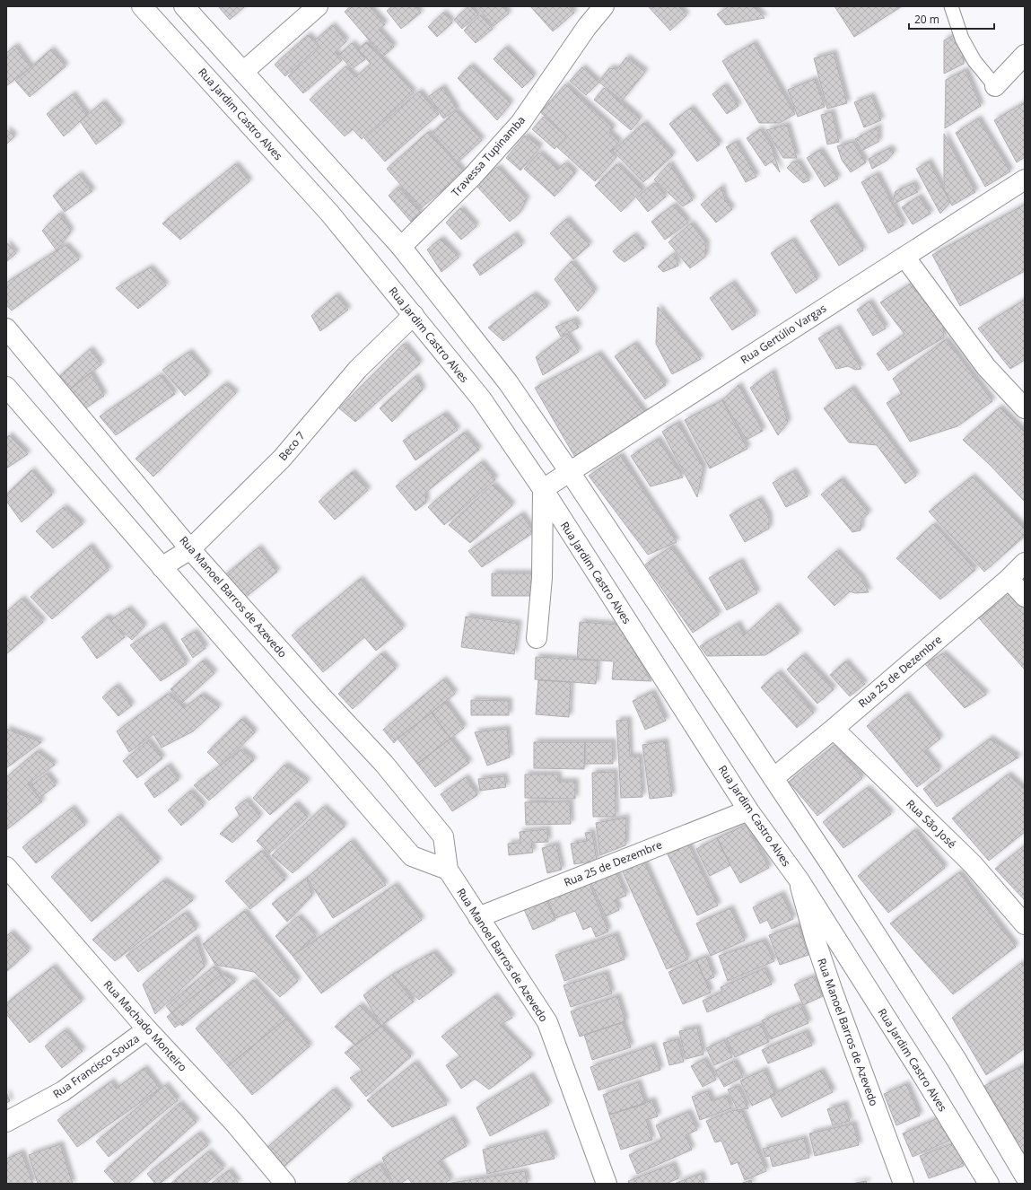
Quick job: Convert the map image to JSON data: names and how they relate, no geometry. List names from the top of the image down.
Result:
{
  "streets": {
    "street": [
      "Rua Jardim Castro Alves",
      "Travessa Tupinamba",
      "Rua Gertúlio Vargas",
      "Beco 7",
      "Rua Manoel Barros de Azevedo",
      "Rua 25 de Dezembre",
      "Rua São José",
      "Rua Machado Monteiro",
      "Rua Francisco Souza"
    ]
  },
  "crossings": [
    ["Rua Jardim Castro Alves", "Rua Gertúlio Vargas"],
    ["Rua Jardim Castro Alves", "Beco 7"],
    ["Rua Jardim Castro Alves", "Rua Manoel Barros de Azevedo"],
    ["Rua Jardim Castro Alves", "Rua 25 de Dezembre"],
    ["Beco 7", "Rua Manoel Barros de Azevedo"],
    ["Rua Manoel Barros de Azevedo", "Rua 25 de Dezembre"],
    ["Rua 25 de Dezembre", "Rua São José"],
    ["Rua Machado Monteiro", "Rua Francisco Souza"]
  ],
  "scale_bar": "20 m"
}
